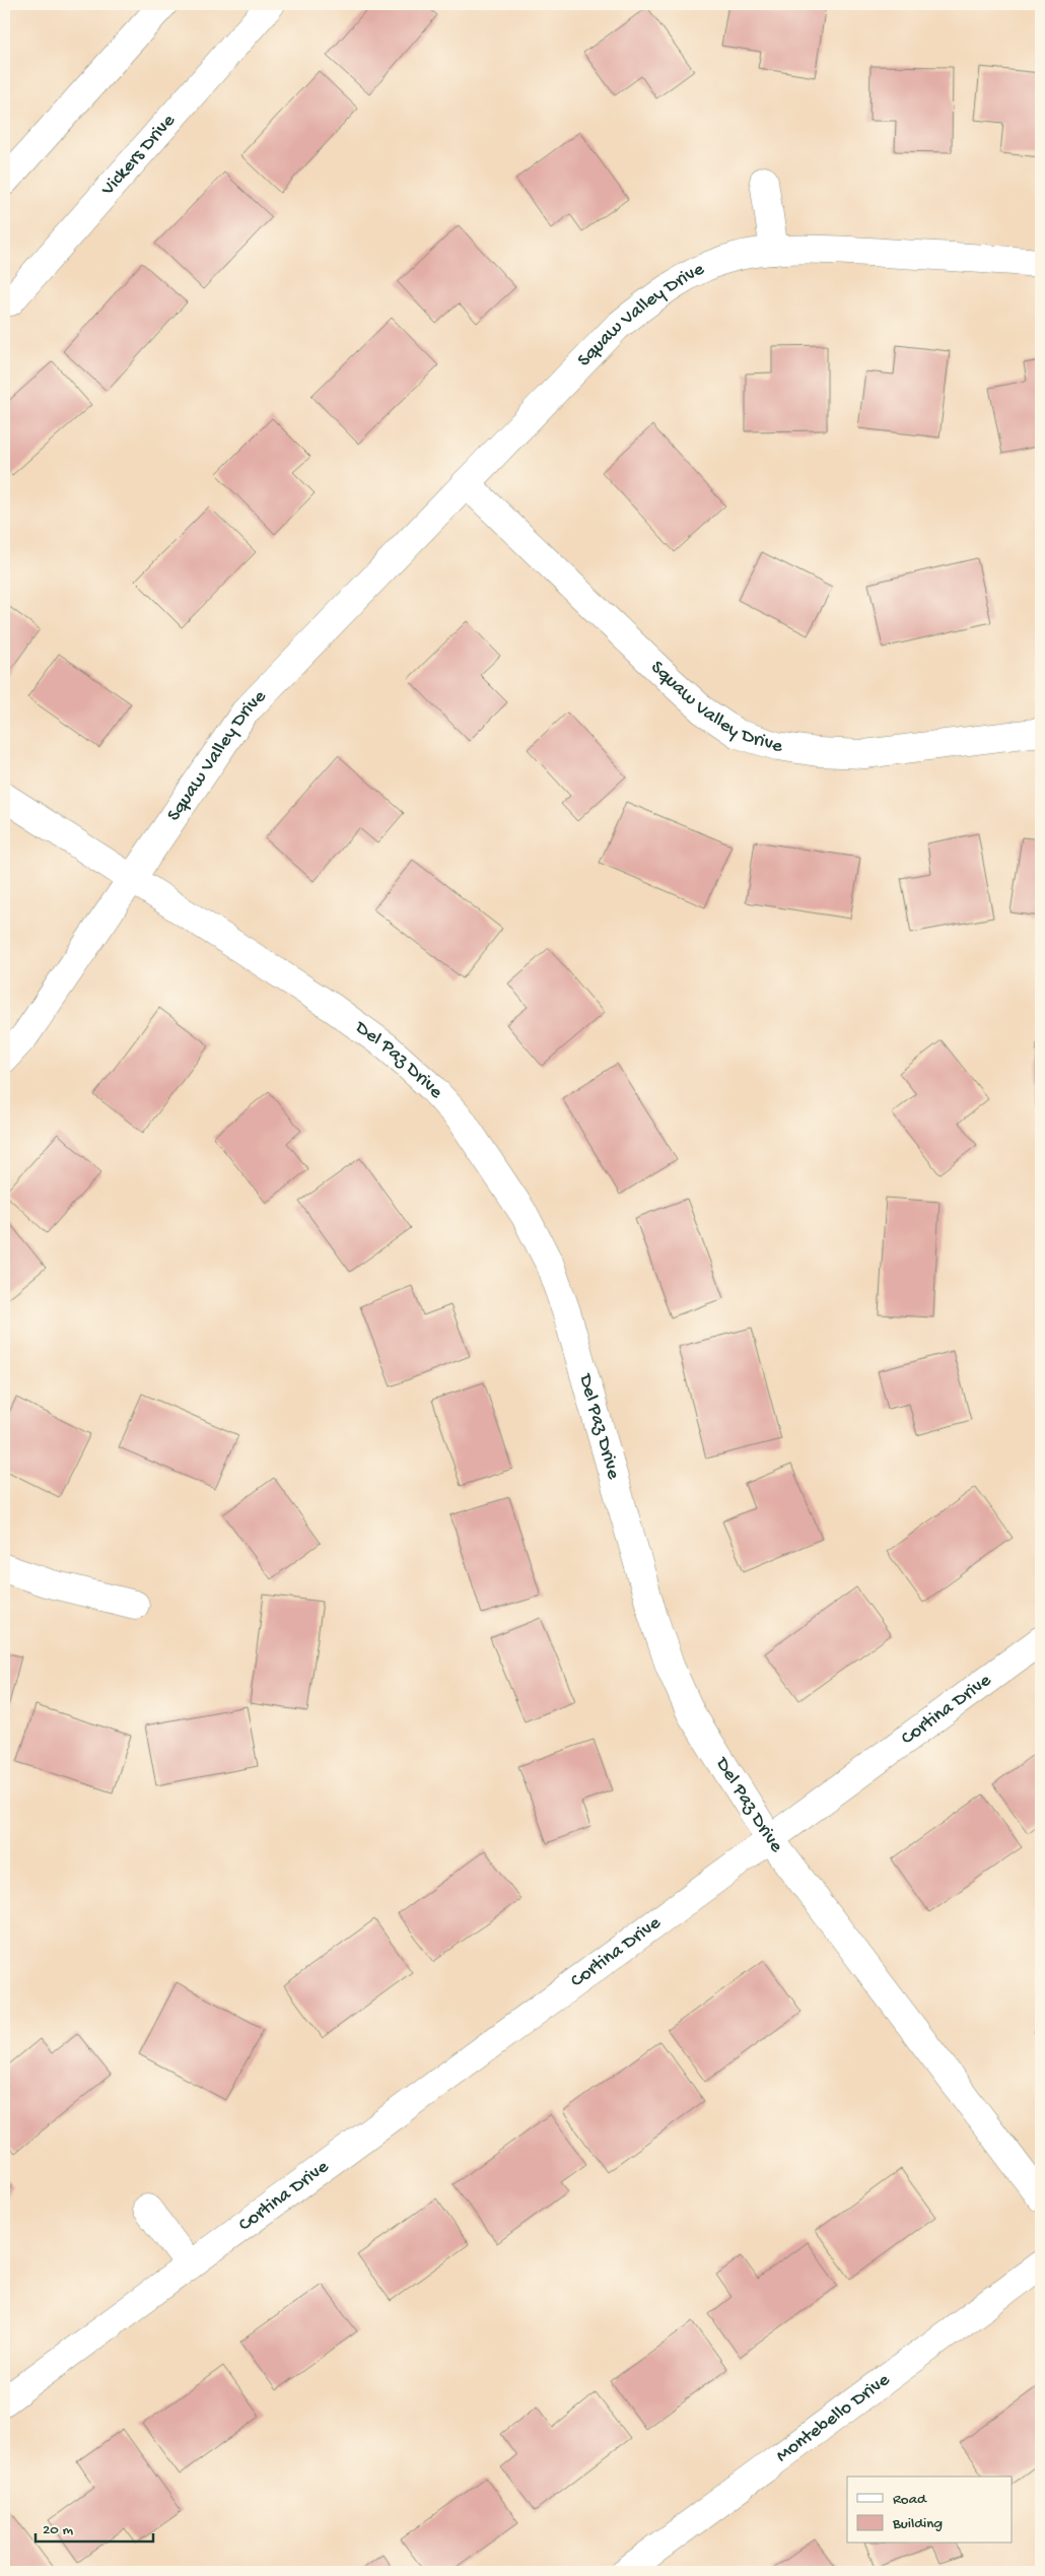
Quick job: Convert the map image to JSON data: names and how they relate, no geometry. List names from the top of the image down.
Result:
{
  "streets": {
    "street": [
      "Vickers Drive",
      "Squaw Valley Drive",
      "Del Paz Drive",
      "Cortina Drive",
      "Montebello Drive"
    ]
  },
  "crossings": [
    ["Squaw Valley Drive", "Del Paz Drive"],
    ["Del Paz Drive", "Cortina Drive"]
  ],
  "legend": ["Road", "Building"],
  "scale_bar": "20 m"
}
